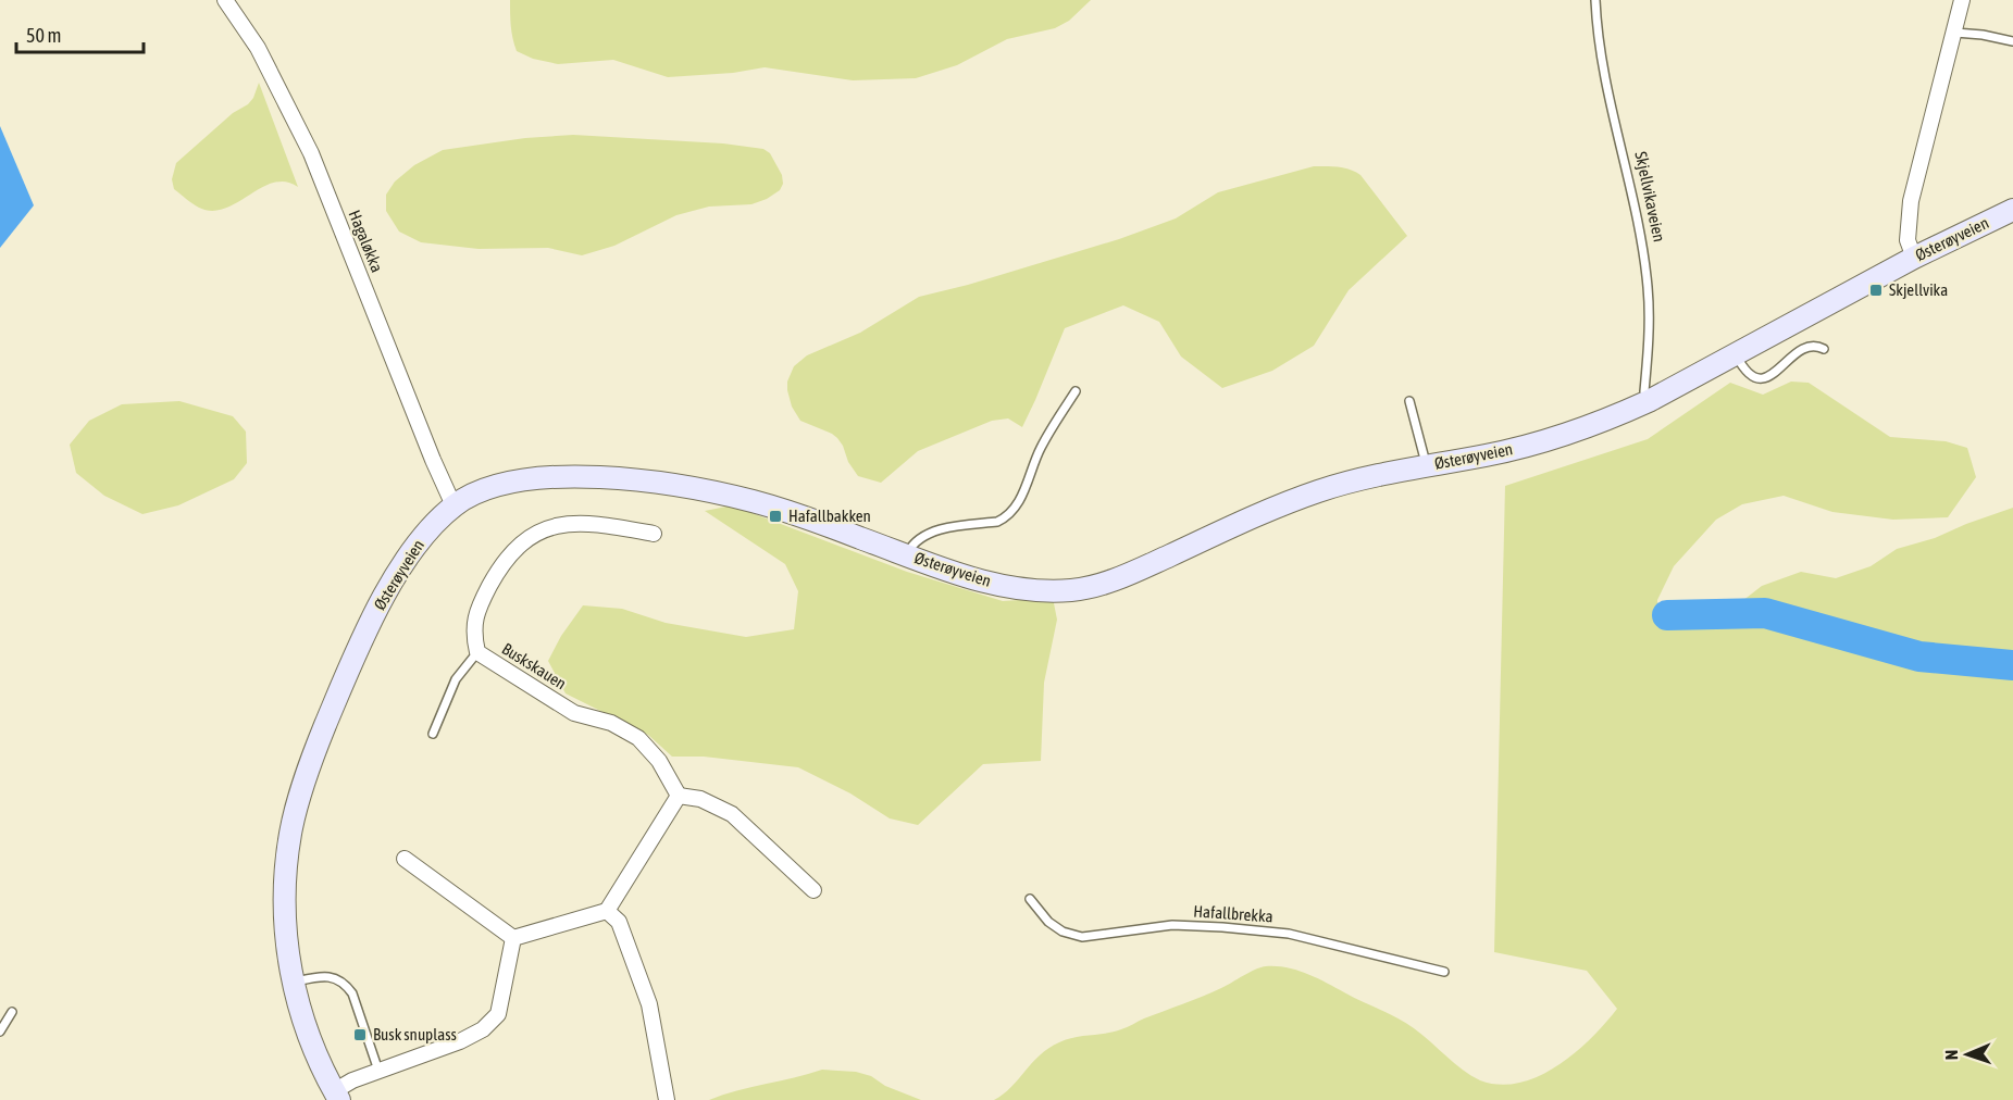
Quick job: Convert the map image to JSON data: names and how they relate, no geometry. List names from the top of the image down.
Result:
{
  "streets": {
    "main road": ["Østerøyveien"],
    "street": ["Hagaløkka", "Buskskauen"],
    "lane": ["Skjellvikaveien", "Hafallbrekka"]
  },
  "crossings": [
    ["Skjellvikaveien", "Østerøyveien"],
    ["Østerøyveien", "Hagaløkka"]
  ],
  "places": {
    "transit": ["Skjellvika", "Hafallbakken", "Busk snuplass"]
  },
  "scale_bar": "50 m",
  "north": "left"
}
